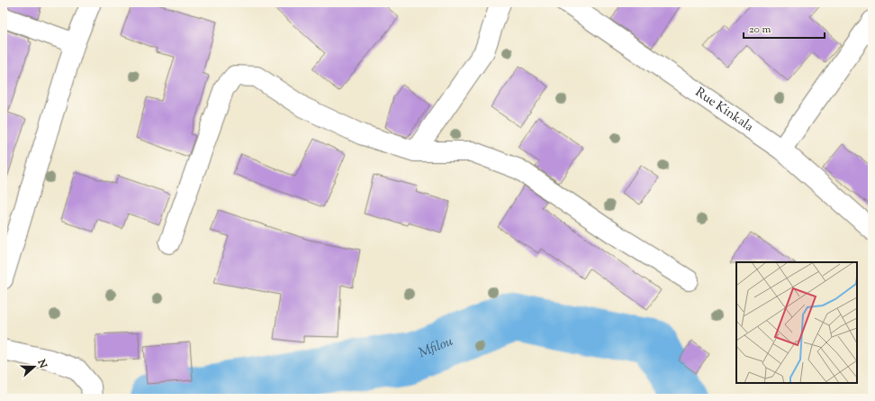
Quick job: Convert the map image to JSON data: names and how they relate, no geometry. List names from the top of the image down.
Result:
{
  "streets": {
    "street": ["Rue Kinkala"]
  },
  "water": ["Mfilou"],
  "scale_bar": "20 m",
  "north": "right"
}
